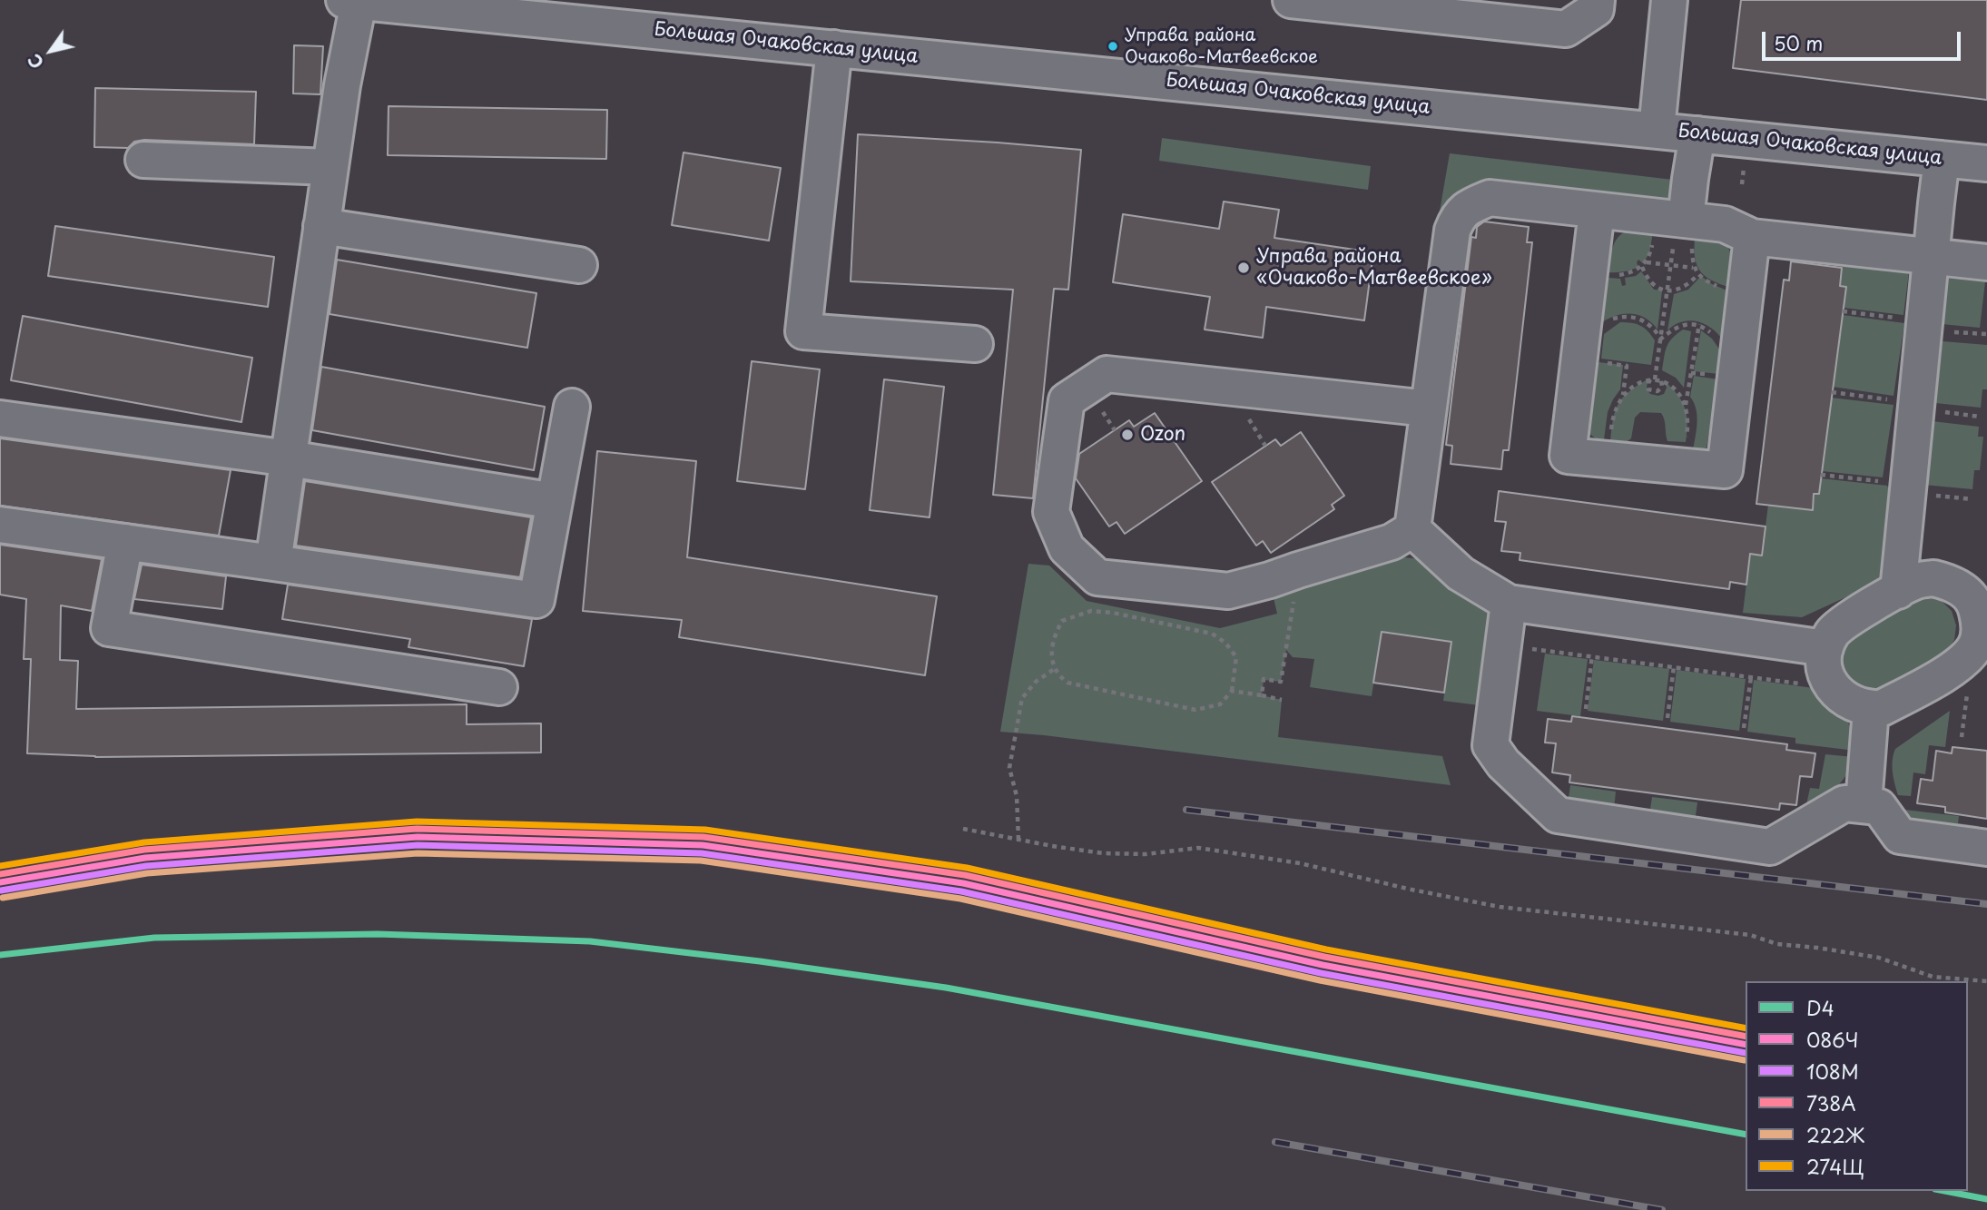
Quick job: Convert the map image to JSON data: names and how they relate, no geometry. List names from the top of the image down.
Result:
{
  "streets": {
    "street": ["Большая Очаковская улица"]
  },
  "places": ["Управа района Очаково-Матвеевское", "Управа района «Очаково-Матвеевское»", "Ozon"],
  "lines": [
    "transit line 274Щ",
    "transit line 738А",
    "transit line 086Ч",
    "transit line 108М",
    "transit line 222Ж",
    "transit line D4"
  ],
  "legend": [
    "D4",
    "086Ч",
    "108М",
    "738А",
    "222Ж",
    "274Щ"
  ],
  "scale_bar": "50 m",
  "north": "bottom left"
}
